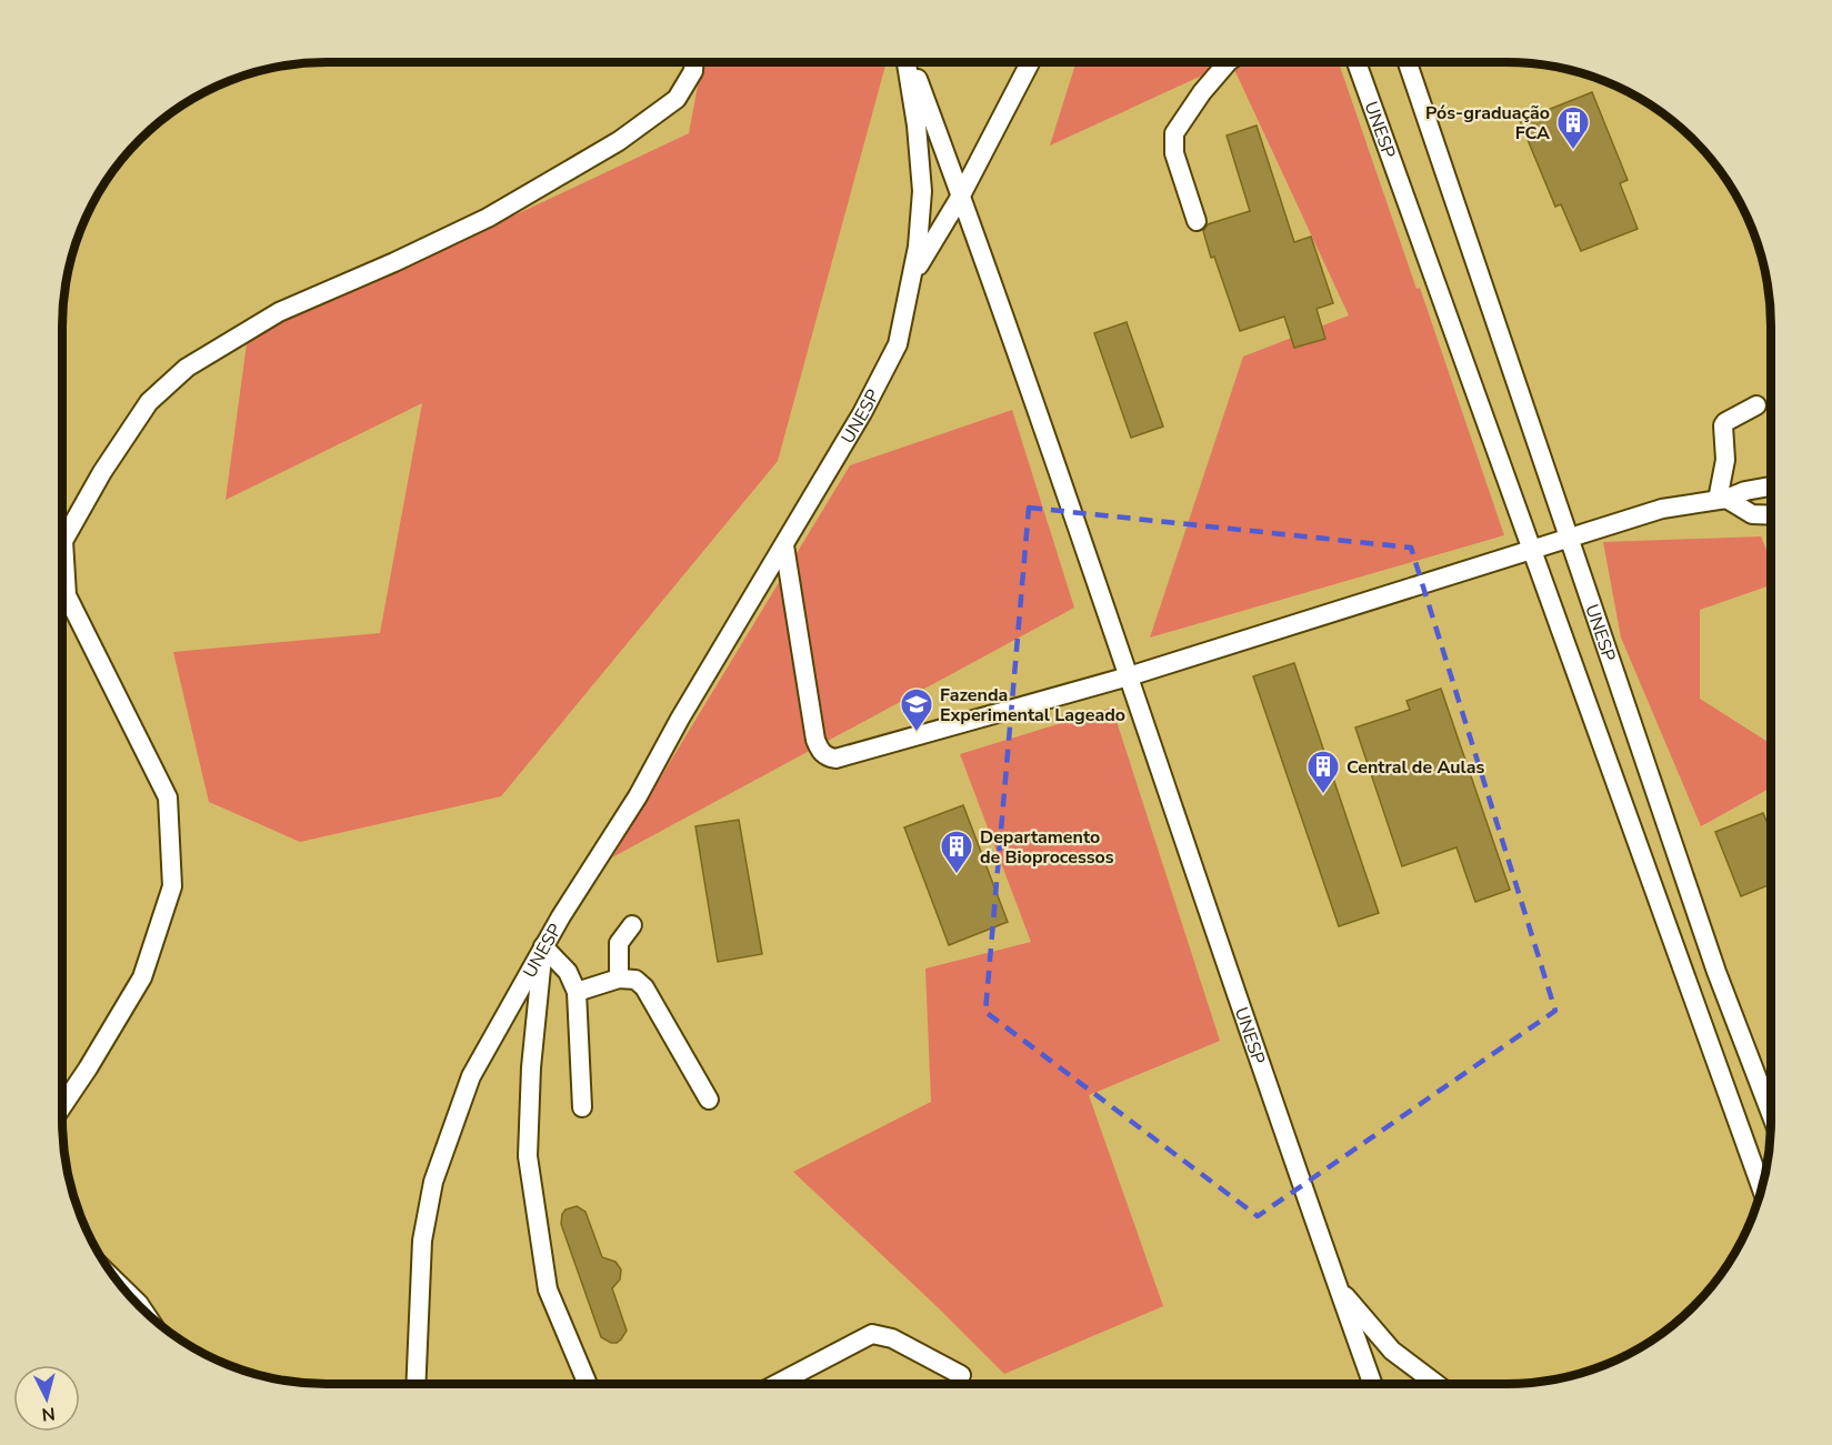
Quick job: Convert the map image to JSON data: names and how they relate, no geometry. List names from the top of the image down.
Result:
{
  "streets": {
    "street": ["UNESP"]
  },
  "places": {
    "building": ["Pós-graduação FCA", "Central de Aulas", "Departamento de Bioprocessos"],
    "school or university": ["Fazenda Experimental Lageado"]
  },
  "north": "bottom"
}
